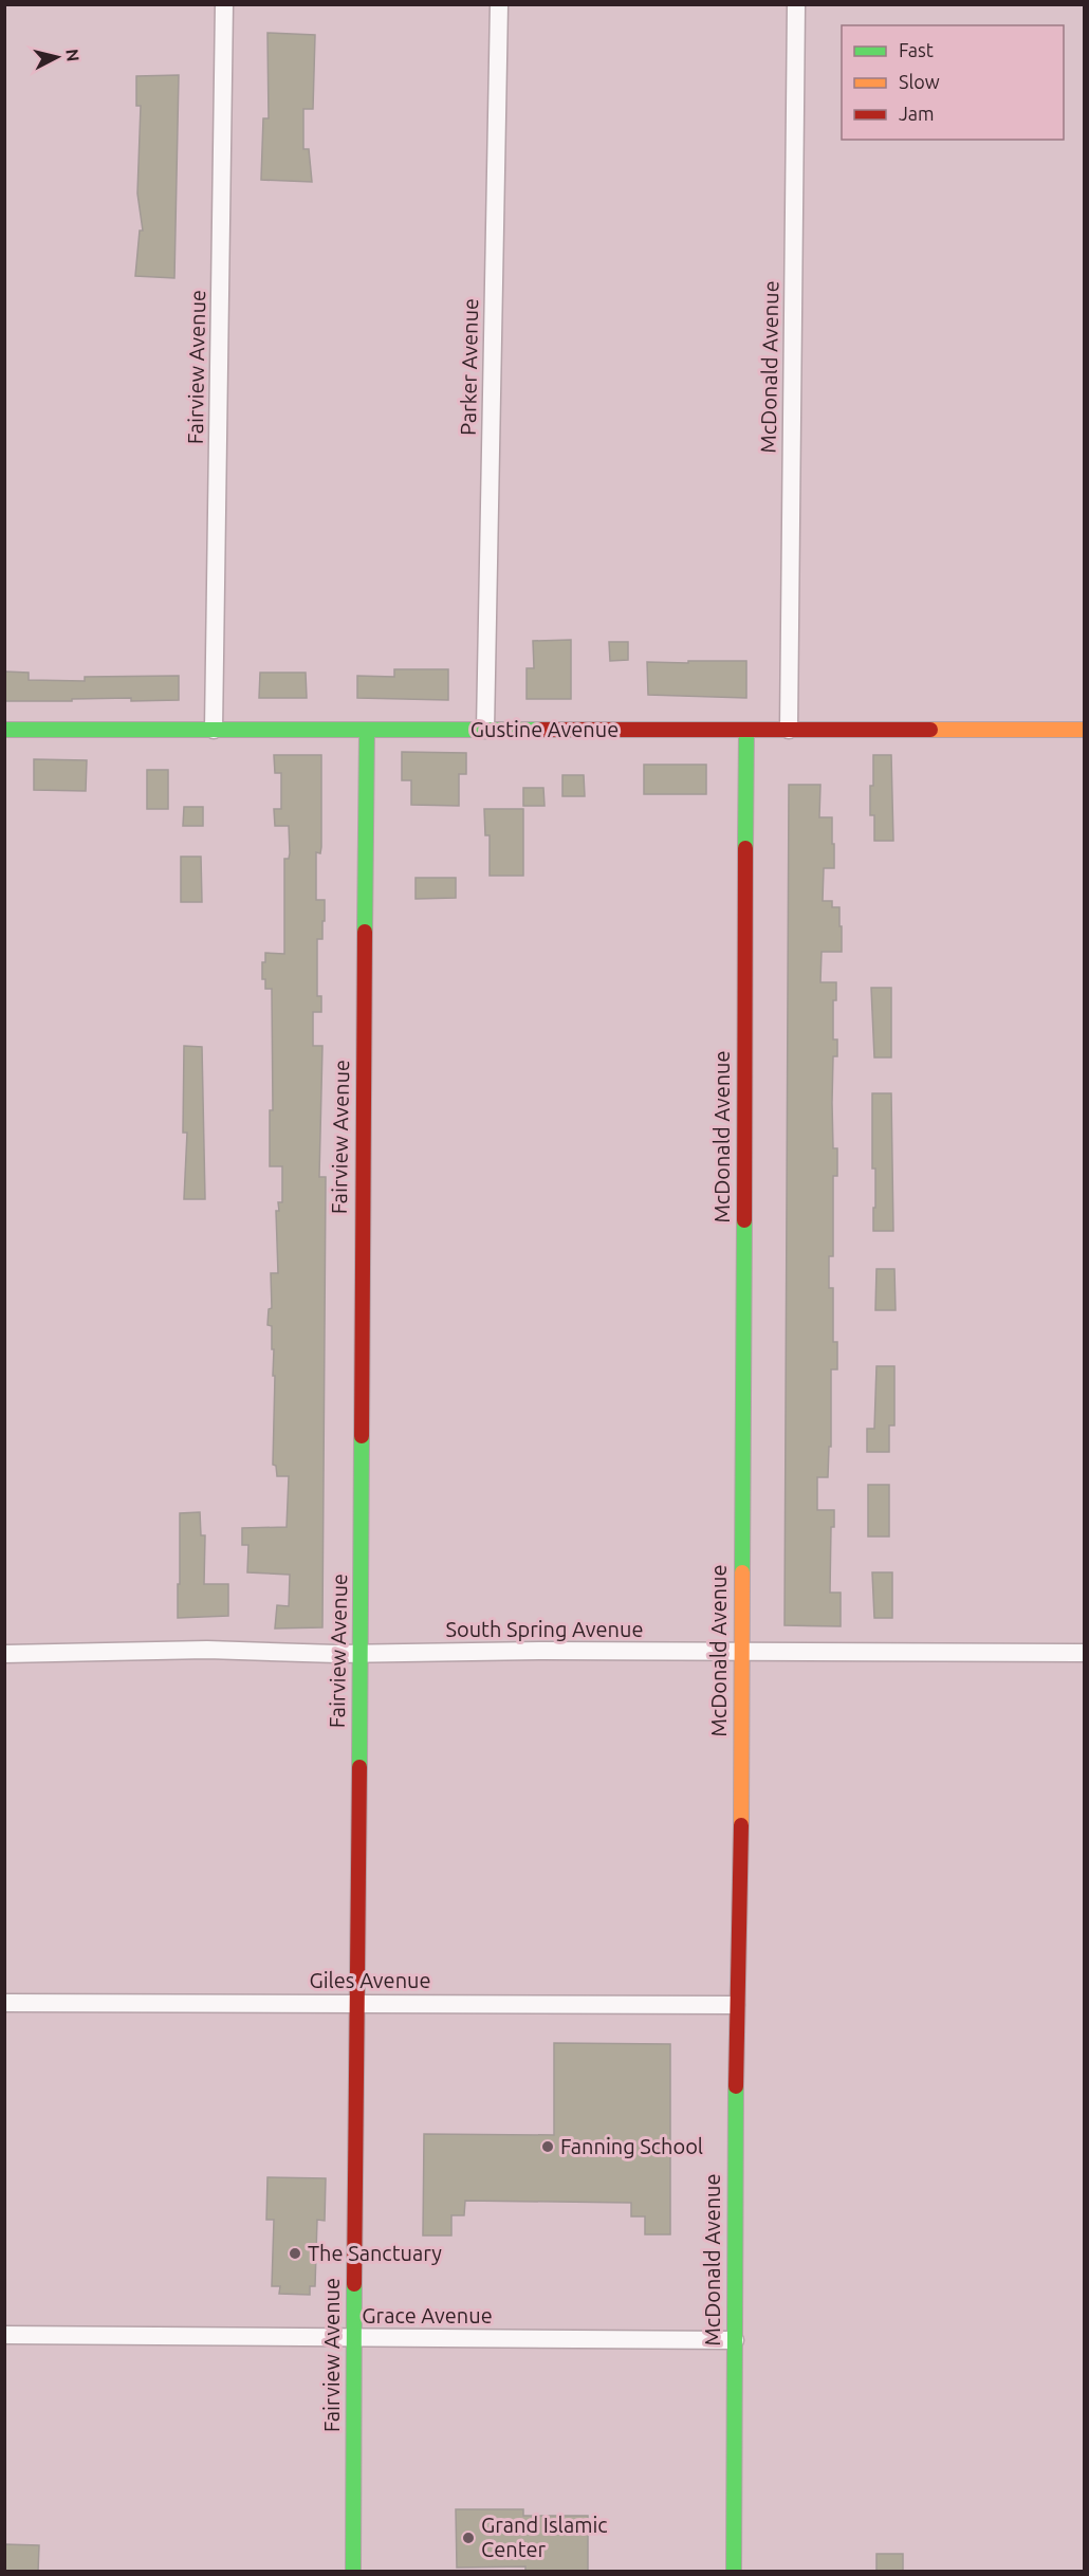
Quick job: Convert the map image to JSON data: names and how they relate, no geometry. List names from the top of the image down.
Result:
{
  "streets": {
    "street": [
      "Fairview Avenue",
      "Parker Avenue",
      "McDonald Avenue",
      "Gustine Avenue",
      "South Spring Avenue",
      "Giles Avenue",
      "Grace Avenue"
    ]
  },
  "crossings": [
    ["Fairview Avenue", "Gustine Avenue"],
    ["Fairview Avenue", "South Spring Avenue"],
    ["Fairview Avenue", "Giles Avenue"],
    ["Fairview Avenue", "Grace Avenue"],
    ["Parker Avenue", "Gustine Avenue"],
    ["McDonald Avenue", "Gustine Avenue"],
    ["McDonald Avenue", "South Spring Avenue"],
    ["McDonald Avenue", "Giles Avenue"],
    ["McDonald Avenue", "Grace Avenue"]
  ],
  "places": ["Fanning School", "The Sanctuary", "Grand Islamic Center"],
  "legend": ["Fast", "Slow", "Jam"],
  "north": "right"
}
